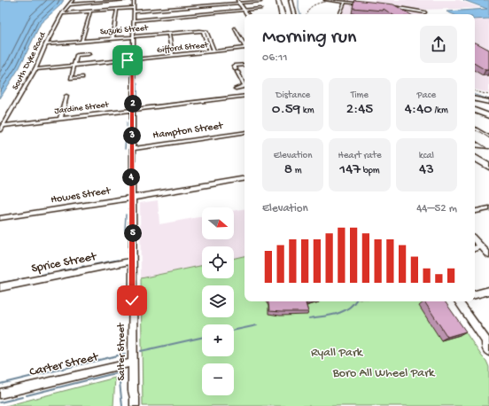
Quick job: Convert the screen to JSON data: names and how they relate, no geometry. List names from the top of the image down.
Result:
{
  "streets": {
    "street": [
      "Suzuki Street",
      "Gifford Street",
      "South Dyke Road",
      "Jardine Street",
      "Hampton Street",
      "Howes Street",
      "Sprice Street",
      "Salter Street",
      "Carter Street"
    ]
  },
  "crossings": [
    ["Suzuki Street", "South Dyke Road"],
    ["Suzuki Street", "Salter Street"],
    ["Gifford Street", "South Dyke Road"],
    ["Gifford Street", "Salter Street"],
    ["South Dyke Road", "Jardine Street"],
    ["Jardine Street", "Salter Street"],
    ["Hampton Street", "Salter Street"],
    ["Howes Street", "Salter Street"],
    ["Sprice Street", "Salter Street"],
    ["Salter Street", "Carter Street"]
  ],
  "parks": ["Ryall Park", "Boro All Wheel Park"],
  "north": "right",
  "page": {
    "heading": ["Morning run", "06:11"],
    "stats": [
      ["Distance", "0.59 km"],
      ["Time", "2:45"],
      ["Pace", "4:40 /km"],
      ["Elevation", "8 m"],
      ["Heart rate", "147 bpm"],
      ["kcal", "43"]
    ],
    "pins": [
      "2",
      "3",
      "4",
      "5"
    ],
    "chart": ["Elevation", "44–52 m"],
    "map_buttons": ["+", "−"]
  }
}
